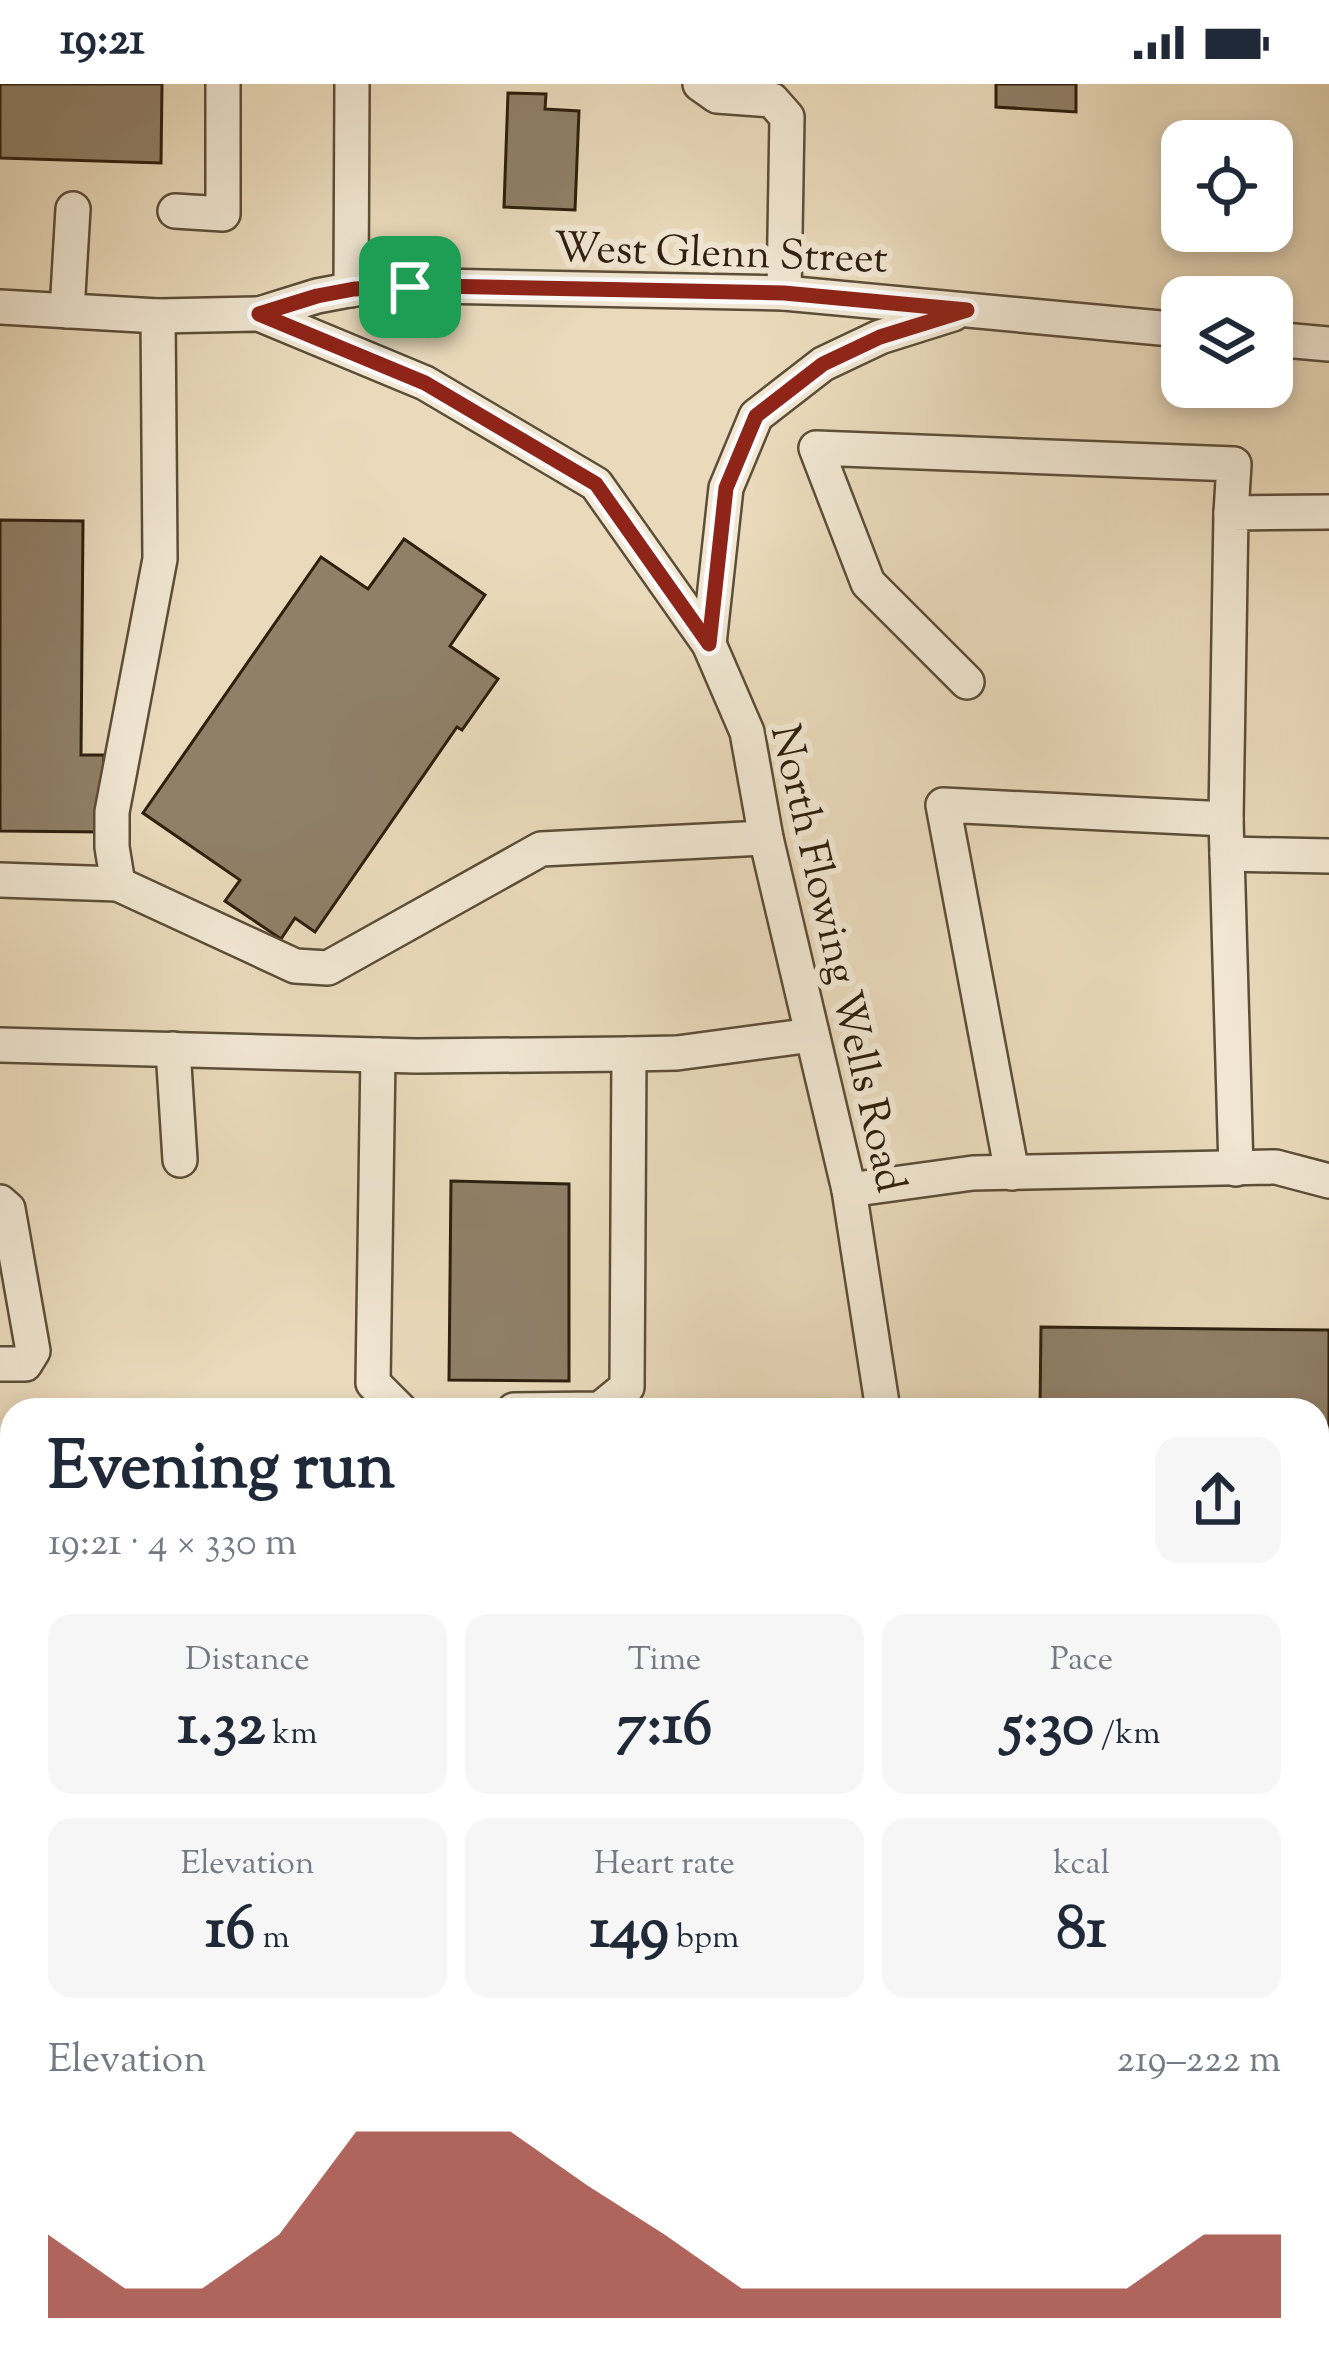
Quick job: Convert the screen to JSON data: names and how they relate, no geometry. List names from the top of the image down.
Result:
{
  "streets": {
    "street": ["West Glenn Street", "North Flowing Wells Road"]
  },
  "crossings": [
    ["West Glenn Street", "North Flowing Wells Road"]
  ],
  "page": {
    "status": "19:21",
    "heading": ["Evening run", "19:21 · 4 × 330 m"],
    "stats": [
      ["Distance", "1.32 km"],
      ["Time", "7:16"],
      ["Pace", "5:30 /km"],
      ["Elevation", "16 m"],
      ["Heart rate", "149 bpm"],
      ["kcal", "81"]
    ],
    "chart": ["Elevation", "219–222 m"]
  }
}
